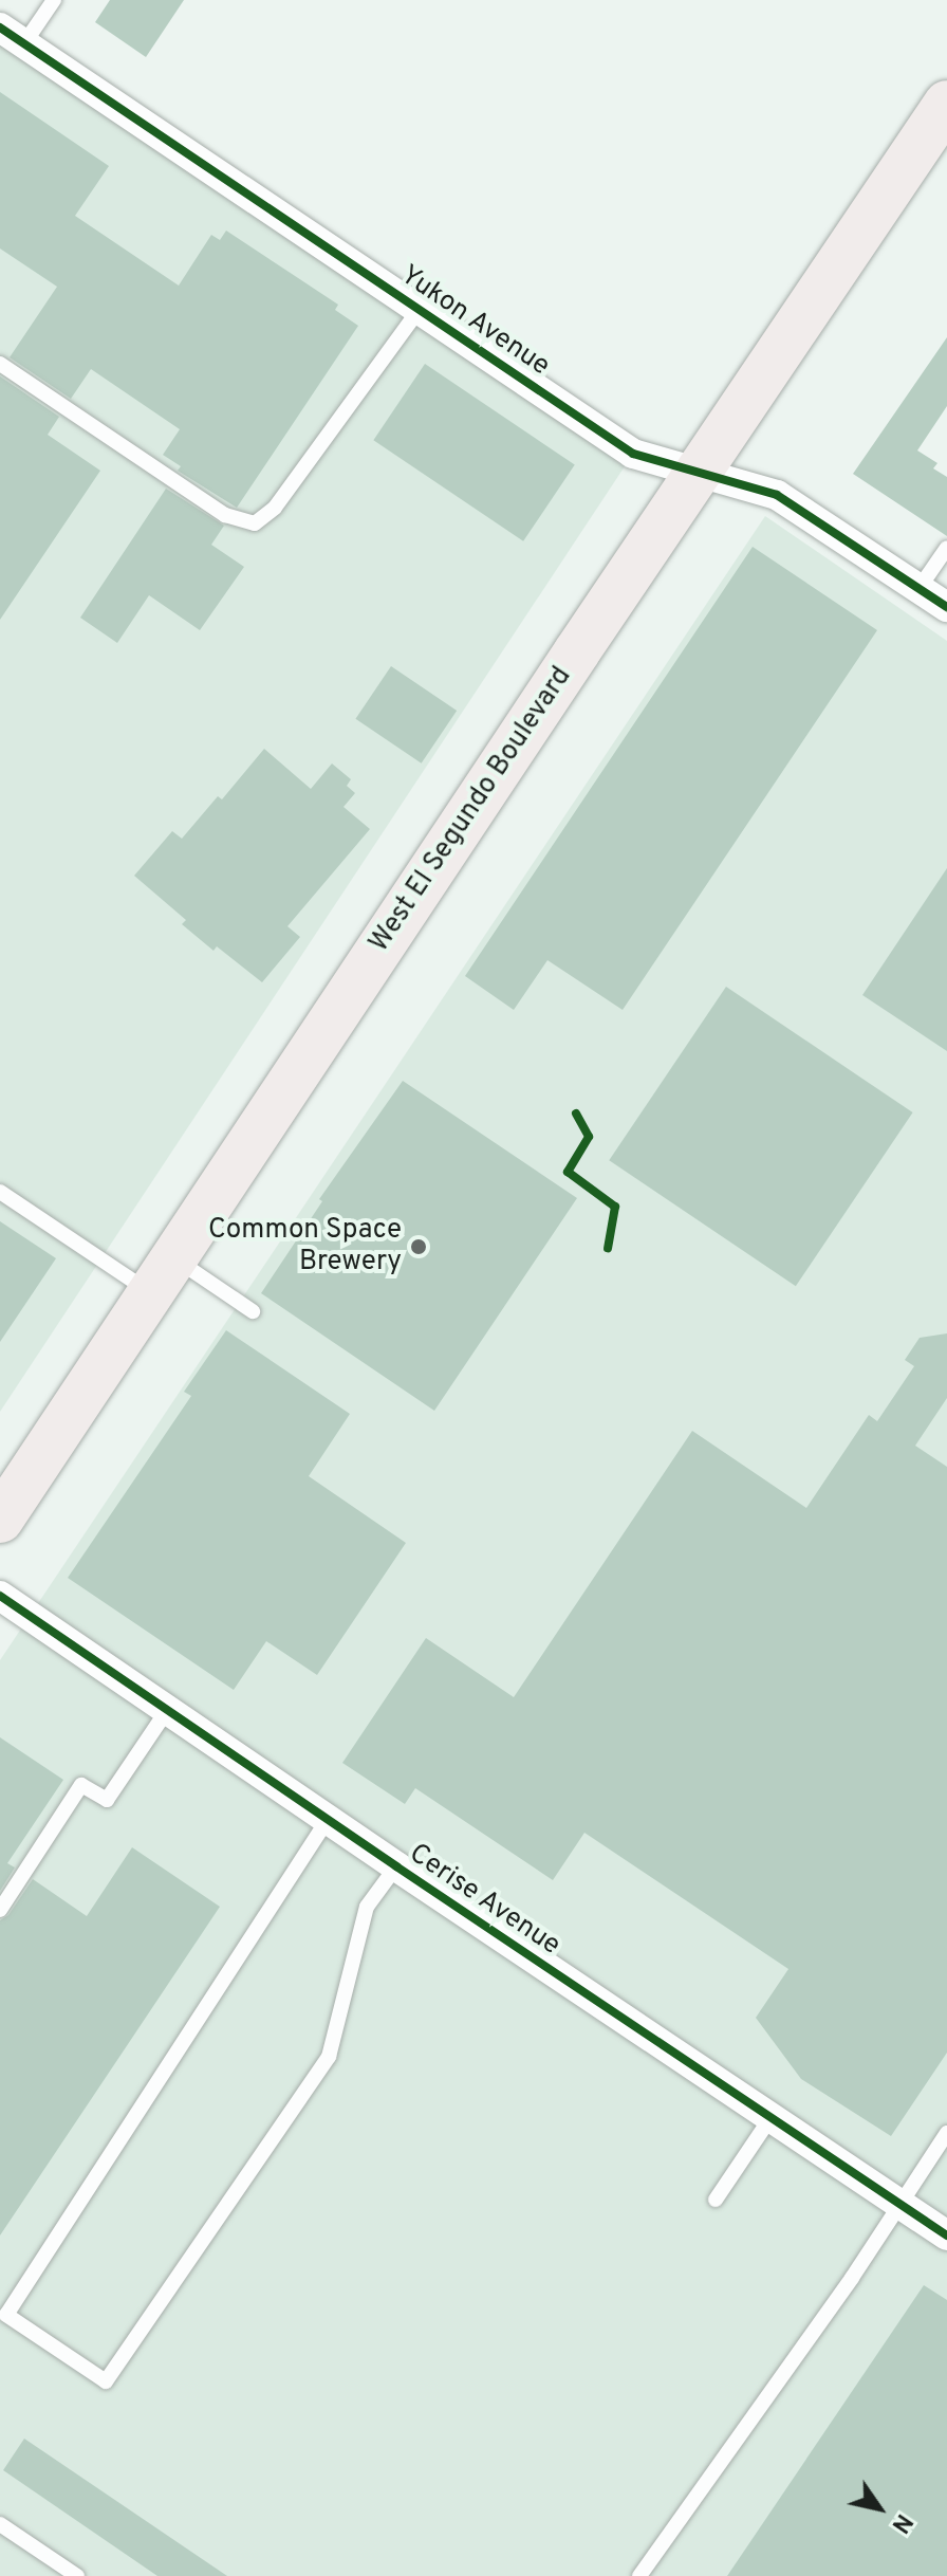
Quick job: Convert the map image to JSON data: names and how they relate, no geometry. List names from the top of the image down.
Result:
{
  "streets": {
    "main road": ["West El Segundo Boulevard"],
    "street": ["Yukon Avenue", "Cerise Avenue"]
  },
  "crossings": [
    ["Yukon Avenue", "West El Segundo Boulevard"]
  ],
  "places": ["Common Space Brewery"],
  "north": "bottom right"
}
